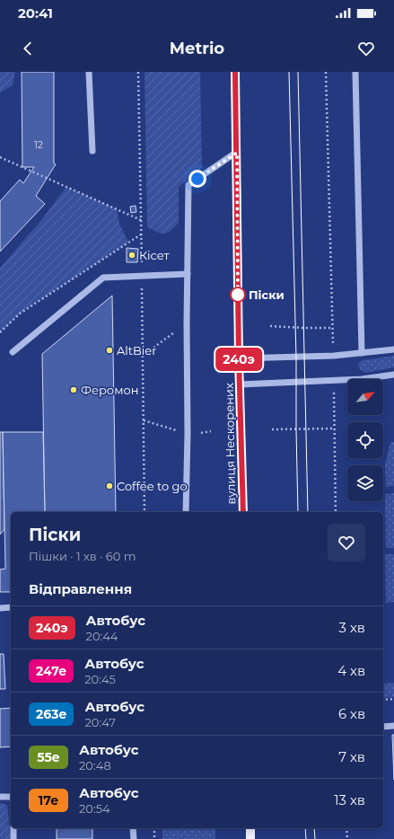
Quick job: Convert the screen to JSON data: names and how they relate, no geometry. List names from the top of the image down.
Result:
{
  "streets": {
    "main road": ["вулиця Нескорених"]
  },
  "places": [
    "Кісет",
    "Піски",
    "AltBier",
    "Феромон",
    "Coffee to go"
  ],
  "lines": ["bus line 240э"],
  "house_numbers": ["12"],
  "north": "top right",
  "page": {
    "status": "20:41",
    "header": "Metrio",
    "on_map": "240э",
    "heading": [
      ["Піски", "Пішки · 1 хв · 60 m"],
      "Відправлення"
    ],
    "list": [
      {
        "mark": "240э",
        "name": "Автобус",
        "note": "20:44",
        "value": "3 хв"
      },
      {
        "mark": "247е",
        "name": "Автобус",
        "note": "20:45",
        "value": "4 хв"
      },
      {
        "mark": "263е",
        "name": "Автобус",
        "note": "20:47",
        "value": "6 хв"
      },
      {
        "mark": "55е",
        "name": "Автобус",
        "note": "20:48",
        "value": "7 хв"
      },
      {
        "mark": "17е",
        "name": "Автобус",
        "note": "20:54",
        "value": "13 хв"
      }
    ]
  }
}
